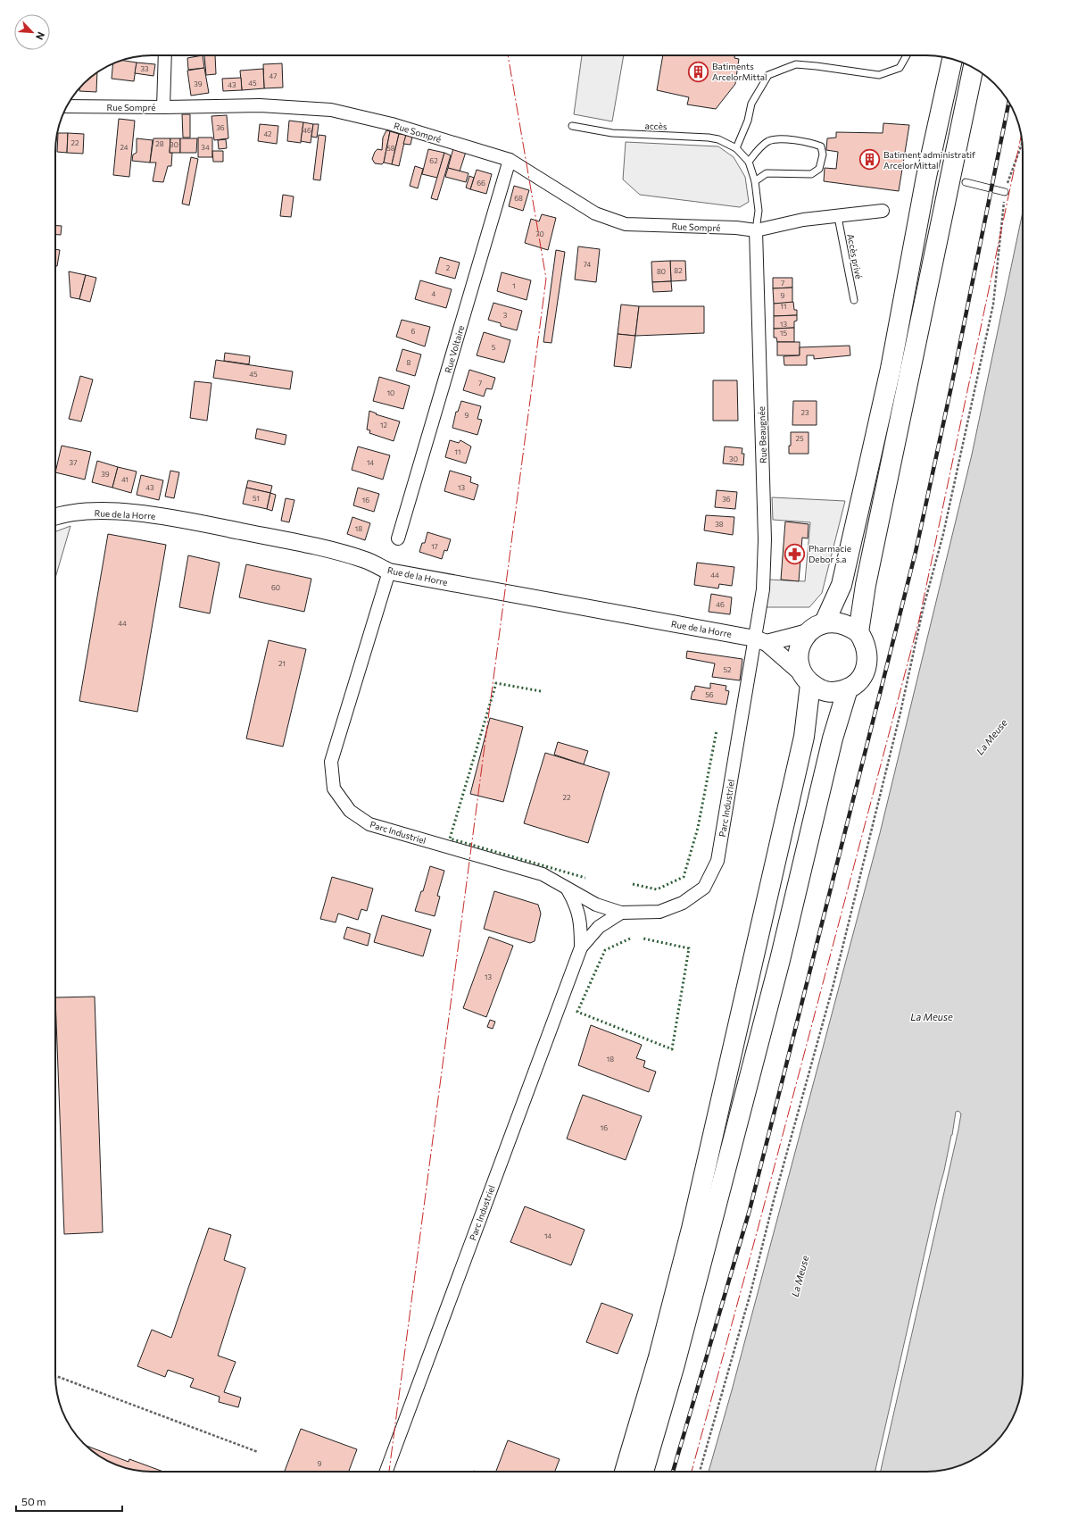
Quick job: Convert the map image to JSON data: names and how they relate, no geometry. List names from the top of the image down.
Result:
{
  "streets": {
    "street": [
      "Rue Sompré",
      "Rue Voltaire",
      "Rue Beaugnée",
      "Rue de la Horre",
      "Parc Industriel"
    ],
    "lane": ["accès", "Accès privé"]
  },
  "crossings": [
    ["Rue Sompré", "Rue Voltaire"],
    ["Rue Sompré", "Rue Beaugnée"],
    ["Rue Beaugnée", "Rue de la Horre"],
    ["Rue Beaugnée", "Parc Industriel"],
    ["Rue de la Horre", "Parc Industriel"]
  ],
  "water": ["La Meuse"],
  "places": {
    "building": ["Batiments ArcelorMittal", "Batiment administratif ArcelorMittal"],
    "pharmacy": ["Pharmacie Debor s.a"]
  },
  "house_numbers": [
    "33",
    "47",
    "45",
    "39",
    "43",
    "36",
    "46",
    "42",
    "22",
    "28",
    "30",
    "24",
    "34",
    "58",
    "62",
    "66",
    "68",
    "70",
    "74",
    "2",
    "82",
    "80",
    "7",
    "1",
    "4",
    "9",
    "11",
    "3",
    "13",
    "6",
    "15",
    "5",
    "8",
    "45",
    "7",
    "10",
    "23",
    "9",
    "12",
    "25",
    "11",
    "30",
    "37",
    "14",
    "39",
    "41",
    "43",
    "13",
    "51",
    "36",
    "16",
    "38",
    "18",
    "17",
    "44",
    "60",
    "46",
    "44",
    "21",
    "52",
    "56",
    "22",
    "13",
    "18",
    "16",
    "14",
    "9"
  ],
  "scale_bar": "50 m",
  "north": "bottom right"
}
